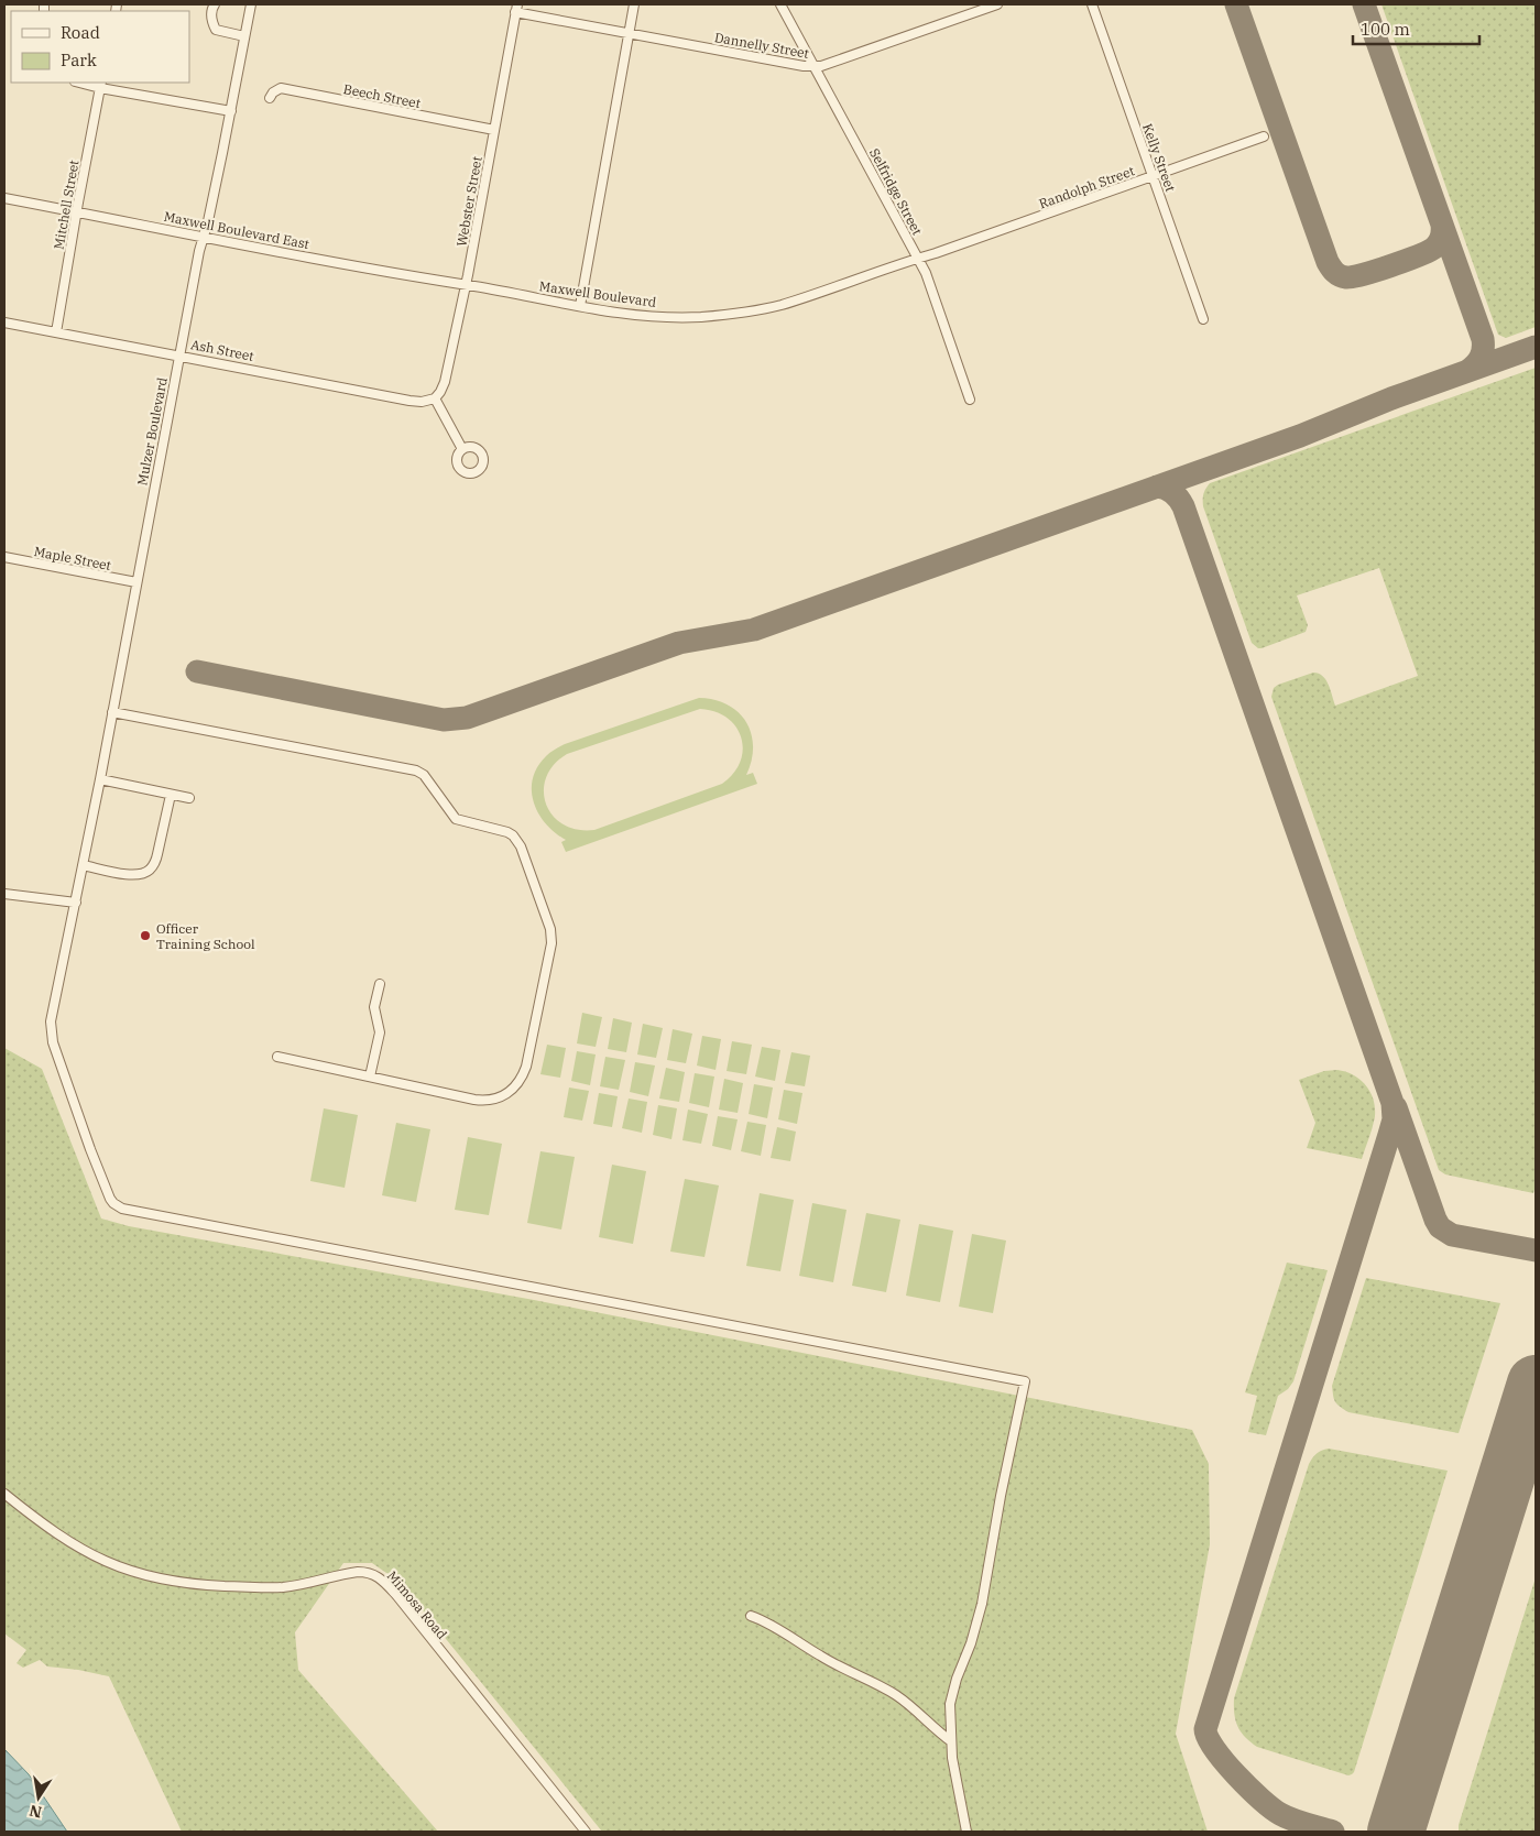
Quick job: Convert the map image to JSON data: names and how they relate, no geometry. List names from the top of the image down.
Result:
{
  "streets": {
    "street": [
      "Dannelly Street",
      "Beech Street",
      "Kelly Street",
      "Randolph Street",
      "Selfridge Street",
      "Webster Street",
      "Mitchell Street",
      "Maxwell Boulevard East",
      "Maxwell Boulevard",
      "Ash Street",
      "Mulzer Boulevard",
      "Maple Street",
      "Mimosa Road"
    ]
  },
  "crossings": [
    ["Dannelly Street", "Selfridge Street"],
    ["Dannelly Street", "Webster Street"],
    ["Beech Street", "Webster Street"],
    ["Kelly Street", "Randolph Street"],
    ["Randolph Street", "Selfridge Street"],
    ["Randolph Street", "Maxwell Boulevard"],
    ["Selfridge Street", "Maxwell Boulevard"],
    ["Webster Street", "Maxwell Boulevard East"],
    ["Webster Street", "Maxwell Boulevard"],
    ["Webster Street", "Ash Street"],
    ["Mitchell Street", "Maxwell Boulevard East"],
    ["Mitchell Street", "Ash Street"],
    ["Maxwell Boulevard East", "Maxwell Boulevard"],
    ["Maxwell Boulevard East", "Mulzer Boulevard"],
    ["Ash Street", "Mulzer Boulevard"],
    ["Mulzer Boulevard", "Maple Street"]
  ],
  "places": ["Officer Training School"],
  "legend": ["Road", "Park"],
  "scale_bar": "100 m",
  "north": "bottom"
}
